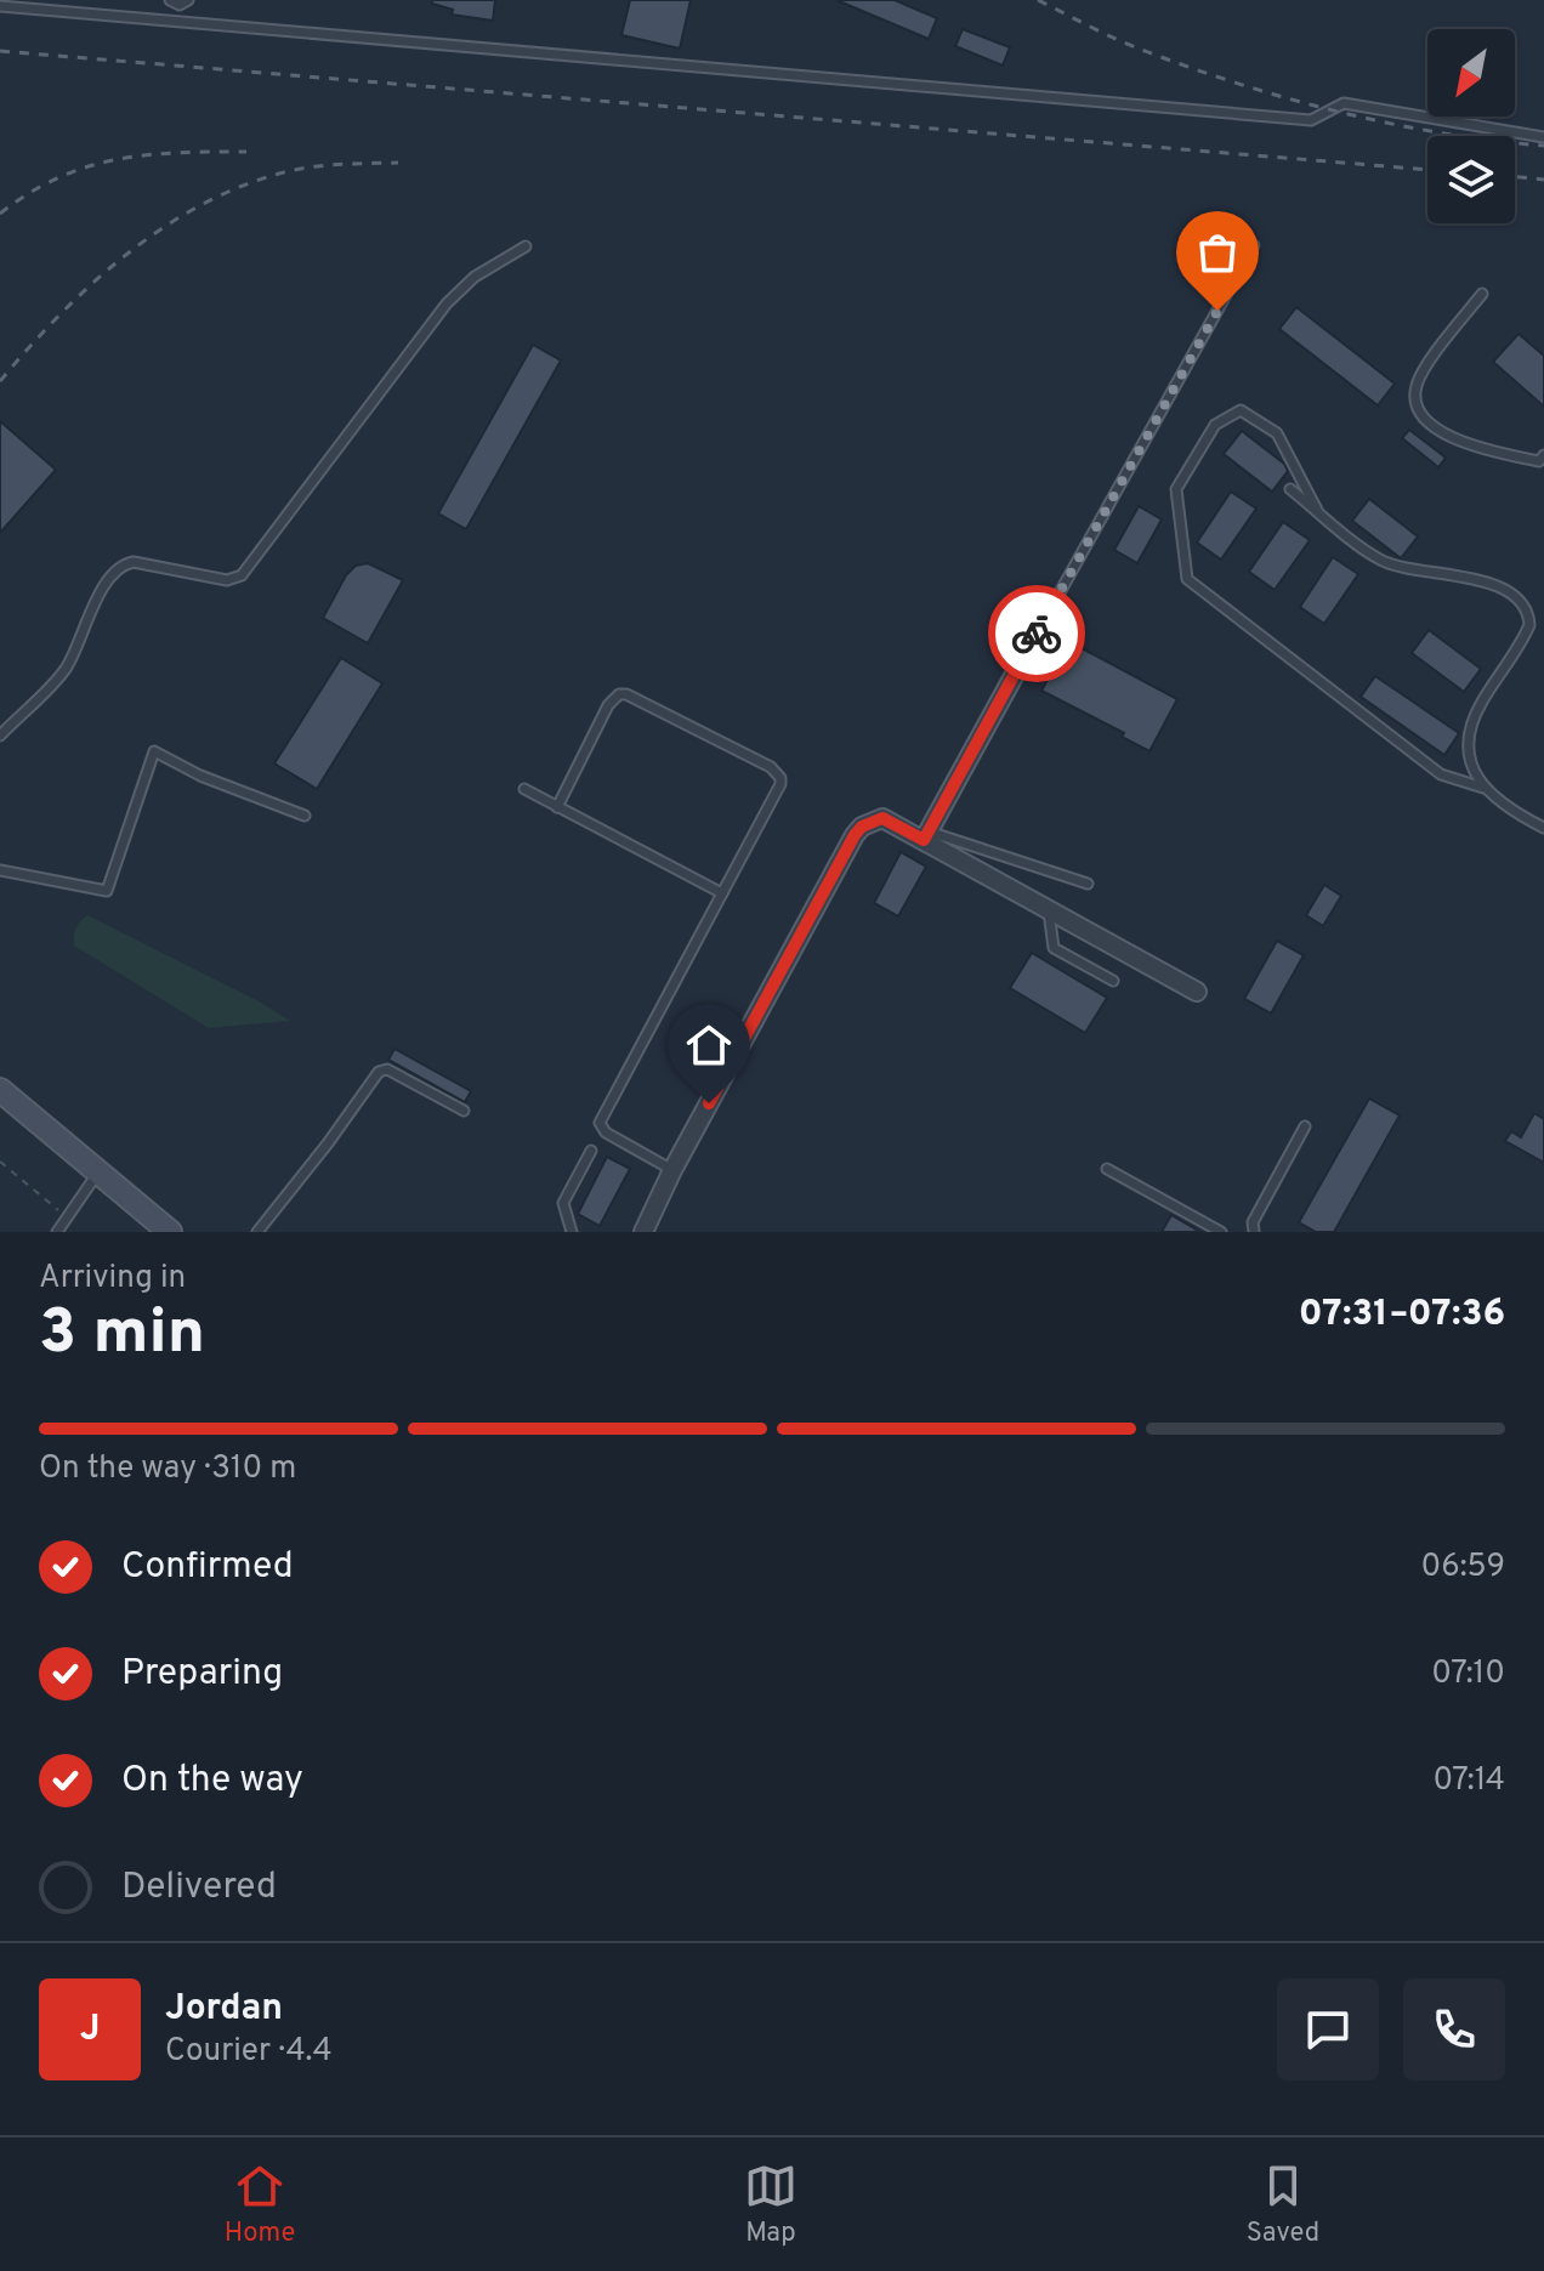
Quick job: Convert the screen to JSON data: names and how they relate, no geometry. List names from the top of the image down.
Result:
{
  "north": "bottom left",
  "page": {
    "heading": ["3 min", "Arriving in", "07:31–07:36"],
    "panel": ["Jordan", "Courier · 4.4"],
    "bar": "On the way · 310 m",
    "list": [
      ["Confirmed", "06:59"],
      ["Preparing", "07:10"],
      ["On the way", "07:14"],
      "Delivered"
    ],
    "round": "J",
    "tabs": ["Home", "Map", "Saved"]
  }
}
